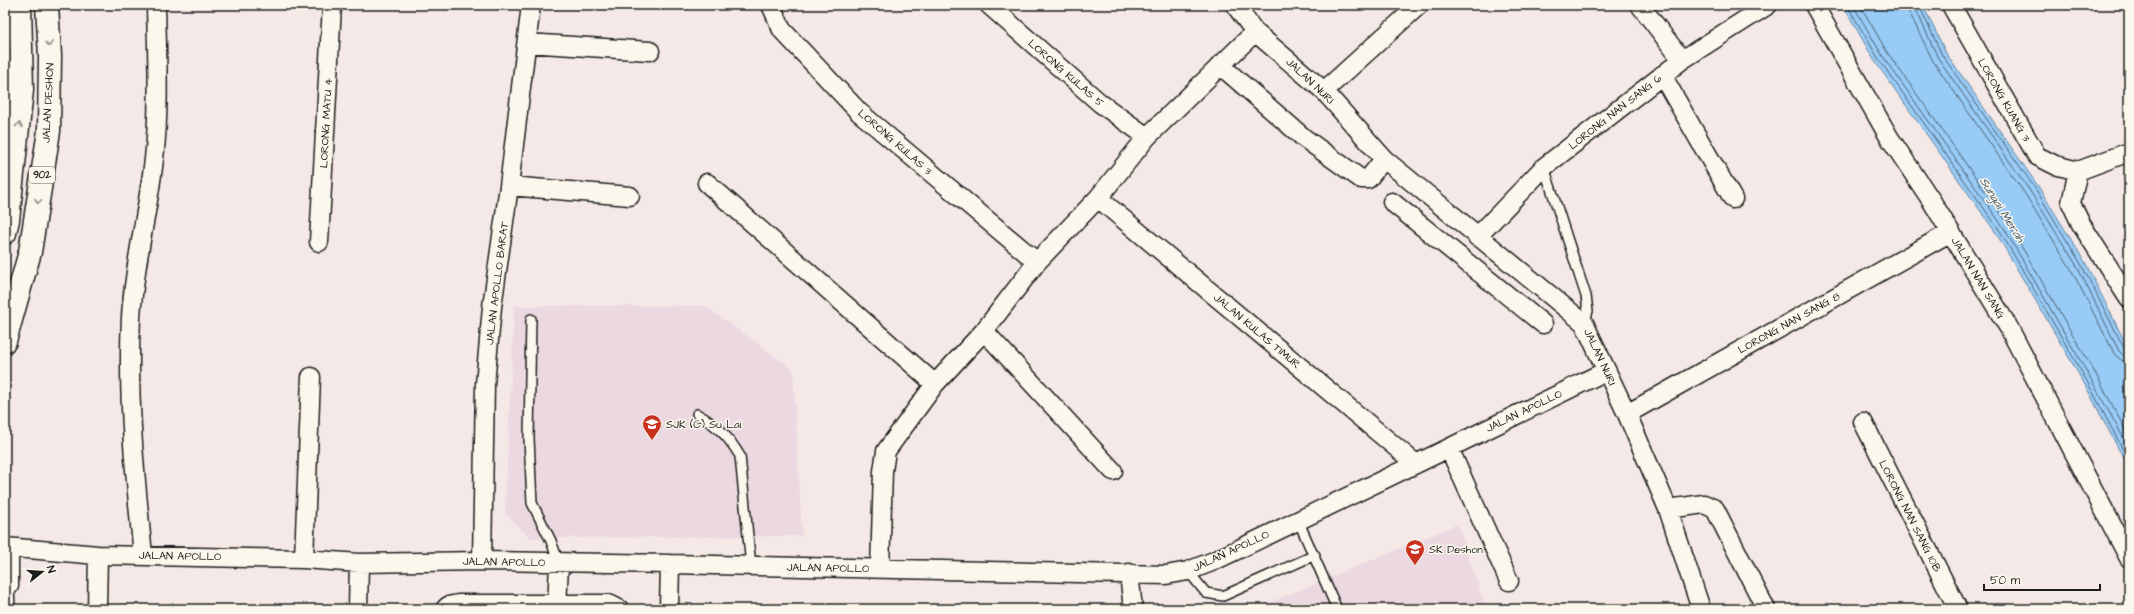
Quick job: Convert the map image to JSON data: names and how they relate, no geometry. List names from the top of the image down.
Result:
{
  "streets": {
    "main road": ["JALAN DESHON", "902"],
    "street": [
      "LORONG KULAS 5",
      "JALAN NURI",
      "LORONG KUANG 3",
      "LORONG NAN SANG 6",
      "LORONG MATU 4",
      "LORONG KULAS 3",
      "JALAN NAN SANG",
      "JALAN APOLLO BARAT",
      "LORONG NAN SANG 8",
      "JALAN KULAS TIMUR",
      "JALAN APOLLO",
      "LORONG NAN SANG 10B"
    ]
  },
  "crossings": [
    ["JALAN NURI", "LORONG NAN SANG 6"],
    ["JALAN NURI", "LORONG NAN SANG 8"],
    ["JALAN NURI", "JALAN APOLLO"],
    ["JALAN NAN SANG", "LORONG NAN SANG 8"],
    ["JALAN APOLLO BARAT", "JALAN APOLLO"],
    ["JALAN KULAS TIMUR", "JALAN APOLLO"]
  ],
  "water": ["Sungai Merah"],
  "places": {
    "school or university": ["SJK (C) Su Lai", "SK Deshon"]
  },
  "scale_bar": "50 m",
  "north": "right"
}
